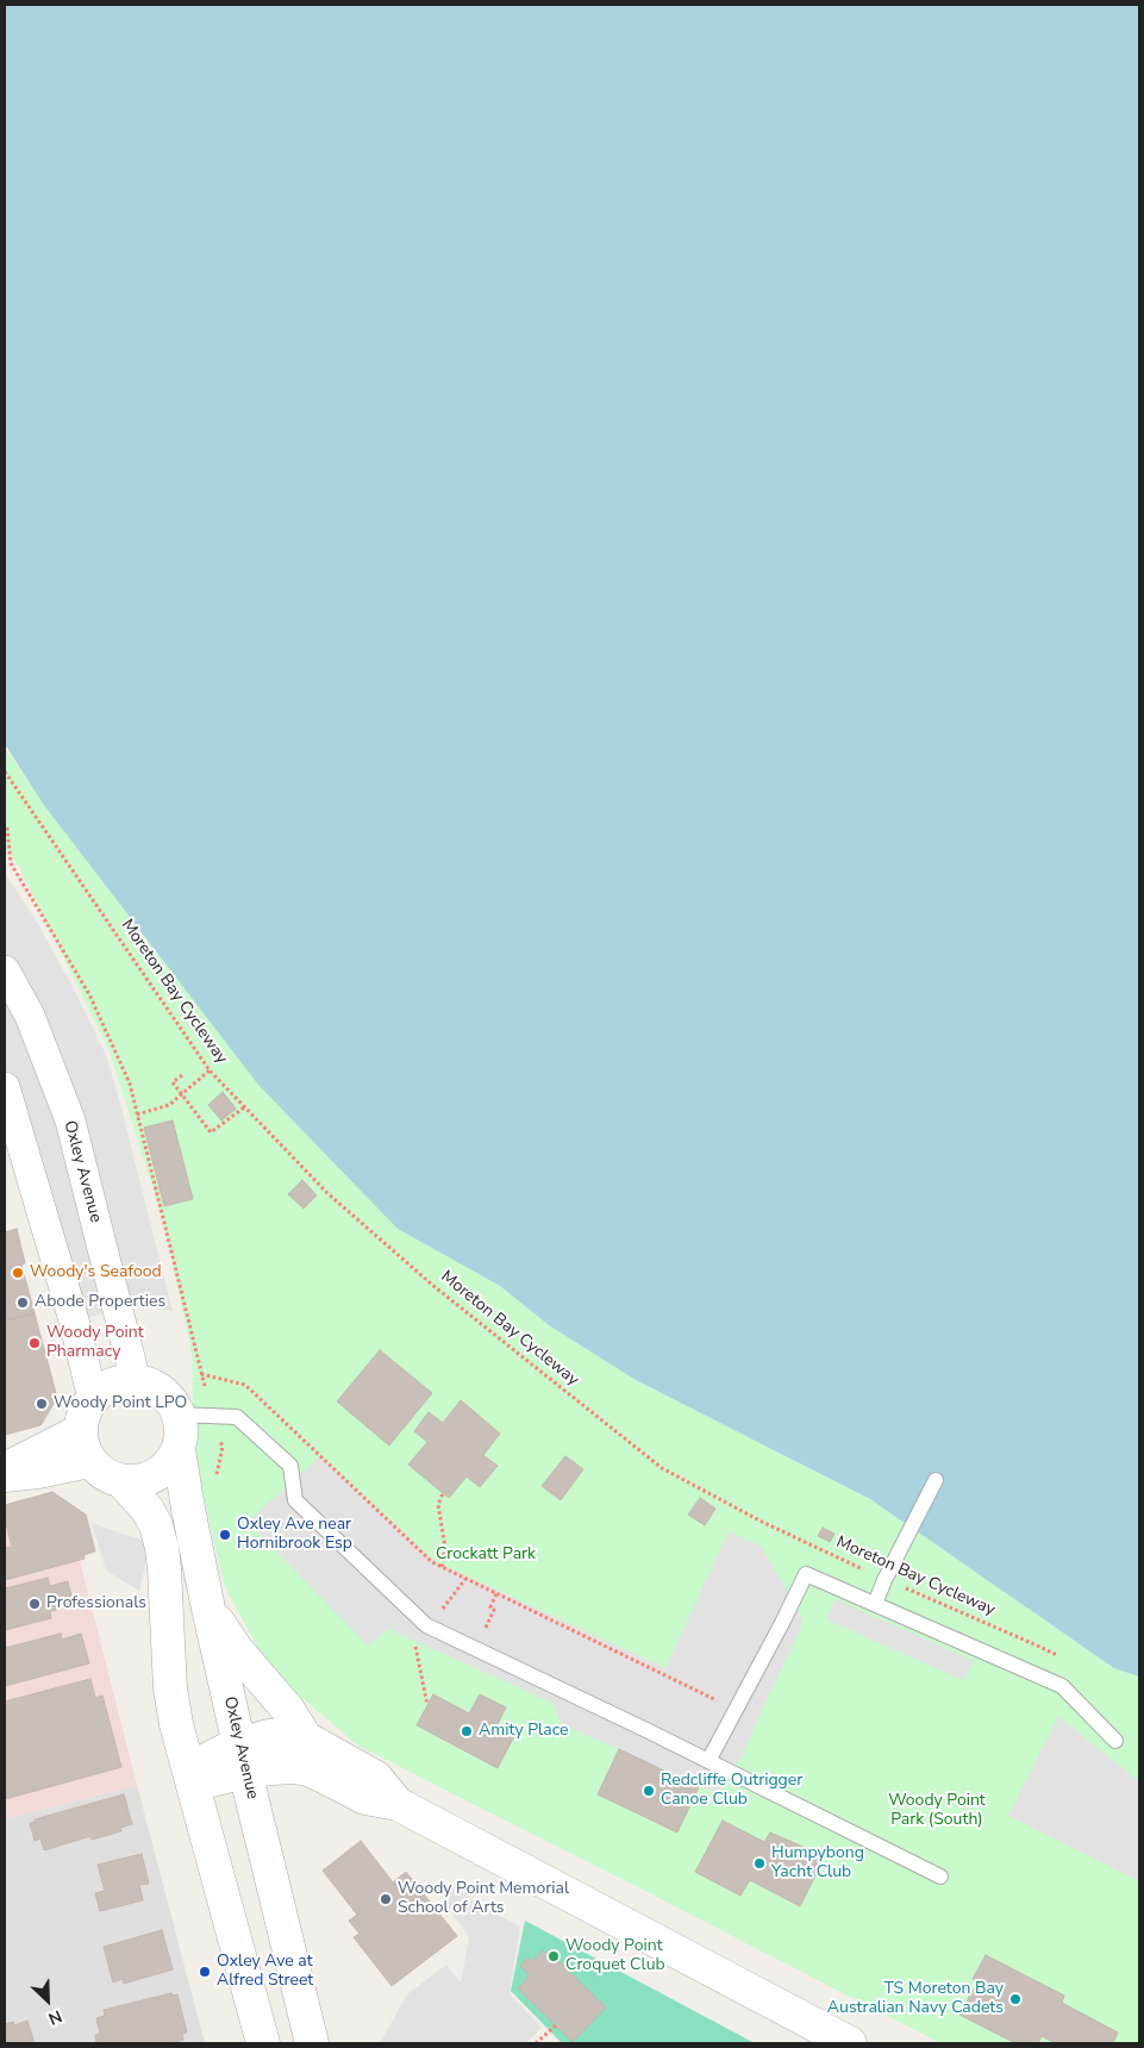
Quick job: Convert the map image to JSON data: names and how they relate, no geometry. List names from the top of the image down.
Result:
{
  "streets": {
    "street": ["Oxley Avenue"],
    "path": ["Moreton Bay Cycleway"]
  },
  "parks": ["Crockatt Park", "Woody Point Park (South)"],
  "places": [
    "Woody's Seafood",
    "Abode Properties",
    "Woody Point Pharmacy",
    "Woody Point LPO",
    "Oxley Ave near Hornibrook Esp",
    "Professionals",
    "Amity Place",
    "Redcliffe Outrigger Canoe Club",
    "Humpybong Yacht Club",
    "Woody Point Memorial School of Arts",
    "Woody Point Croquet Club",
    "Oxley Ave at Alfred Street",
    "TS Moreton Bay Australian Navy Cadets"
  ],
  "north": "bottom right"
}
